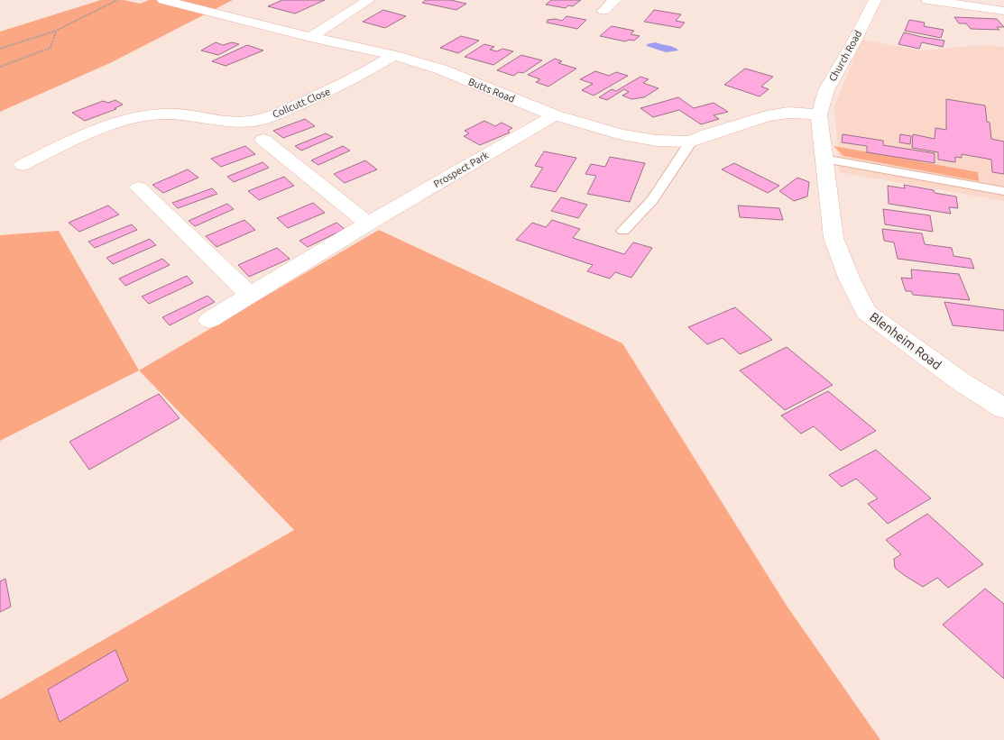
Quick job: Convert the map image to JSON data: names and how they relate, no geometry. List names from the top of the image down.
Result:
{
  "streets": {
    "street": [
      "Church Road",
      "Butts Road",
      "Collcutt Close",
      "Prospect Park",
      "Blenheim Road"
    ]
  },
  "crossings": [
    ["Church Road", "Butts Road"],
    ["Church Road", "Blenheim Road"],
    ["Butts Road", "Collcutt Close"],
    ["Butts Road", "Prospect Park"],
    ["Butts Road", "Blenheim Road"]
  ]
}
